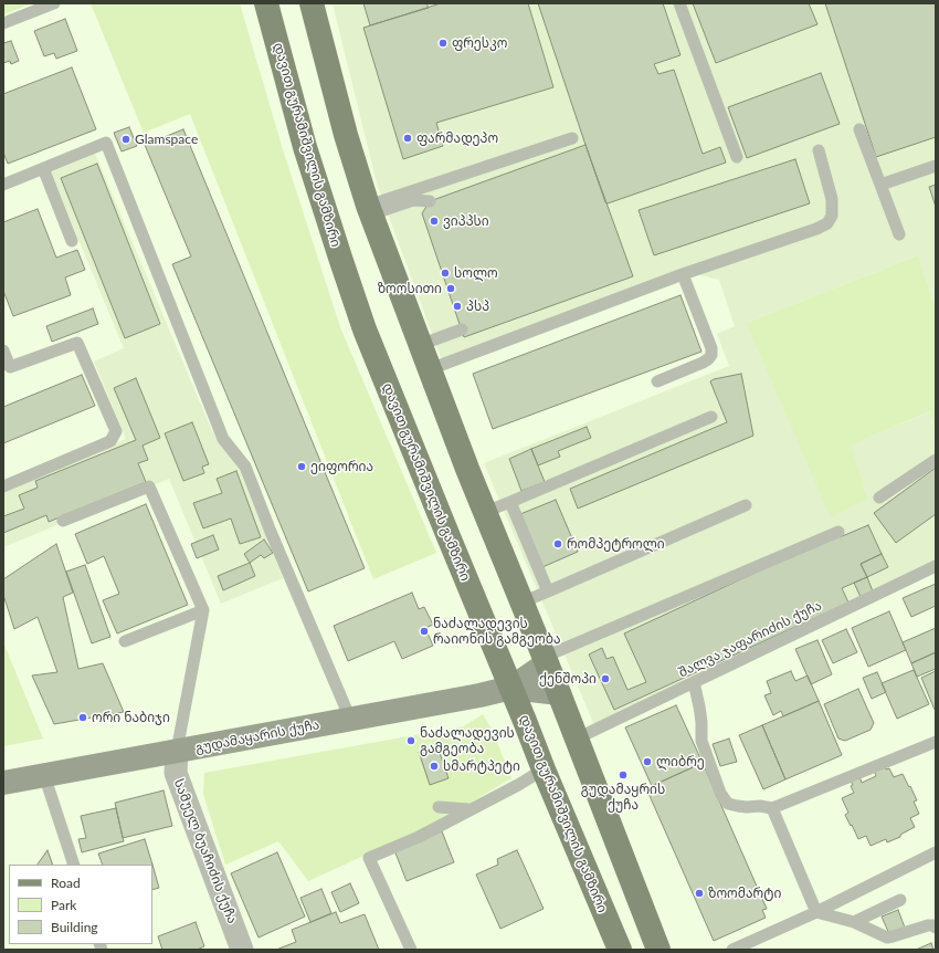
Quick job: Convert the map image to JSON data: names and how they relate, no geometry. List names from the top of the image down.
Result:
{
  "streets": {
    "main road": ["დავით გურამიშვილის გამზირი"],
    "street": ["გუდამაყარის ქუჩა", "სამუელ ბუაჩიძის ქუჩა"],
    "lane": ["შალვა ჯაფარიძის ქუჩა"]
  },
  "crossings": [
    ["დავით გურამიშვილის გამზირი", "გუდამაყარის ქუჩა"],
    ["გუდამაყარის ქუჩა", "სამუელ ბუაჩიძის ქუჩა"]
  ],
  "places": [
    "ფრესკო",
    "ფარმადეპო",
    "Glamspace",
    "ვიპპსი",
    "სოლო",
    "ზოოსითი",
    "პსპ",
    "ეიფორია",
    "რომპეტროლი",
    "ნაძალადევის რაიონის გამგეობა",
    "ქენშოპი",
    "ორი ნაბიჯი",
    "ნაძალადევის გამგეობა",
    "ლიბრე",
    "სმარტპეტი",
    "გუდამაყრის ქუჩა",
    "ზოომარტი"
  ],
  "legend": ["Road", "Park", "Building"]
}
